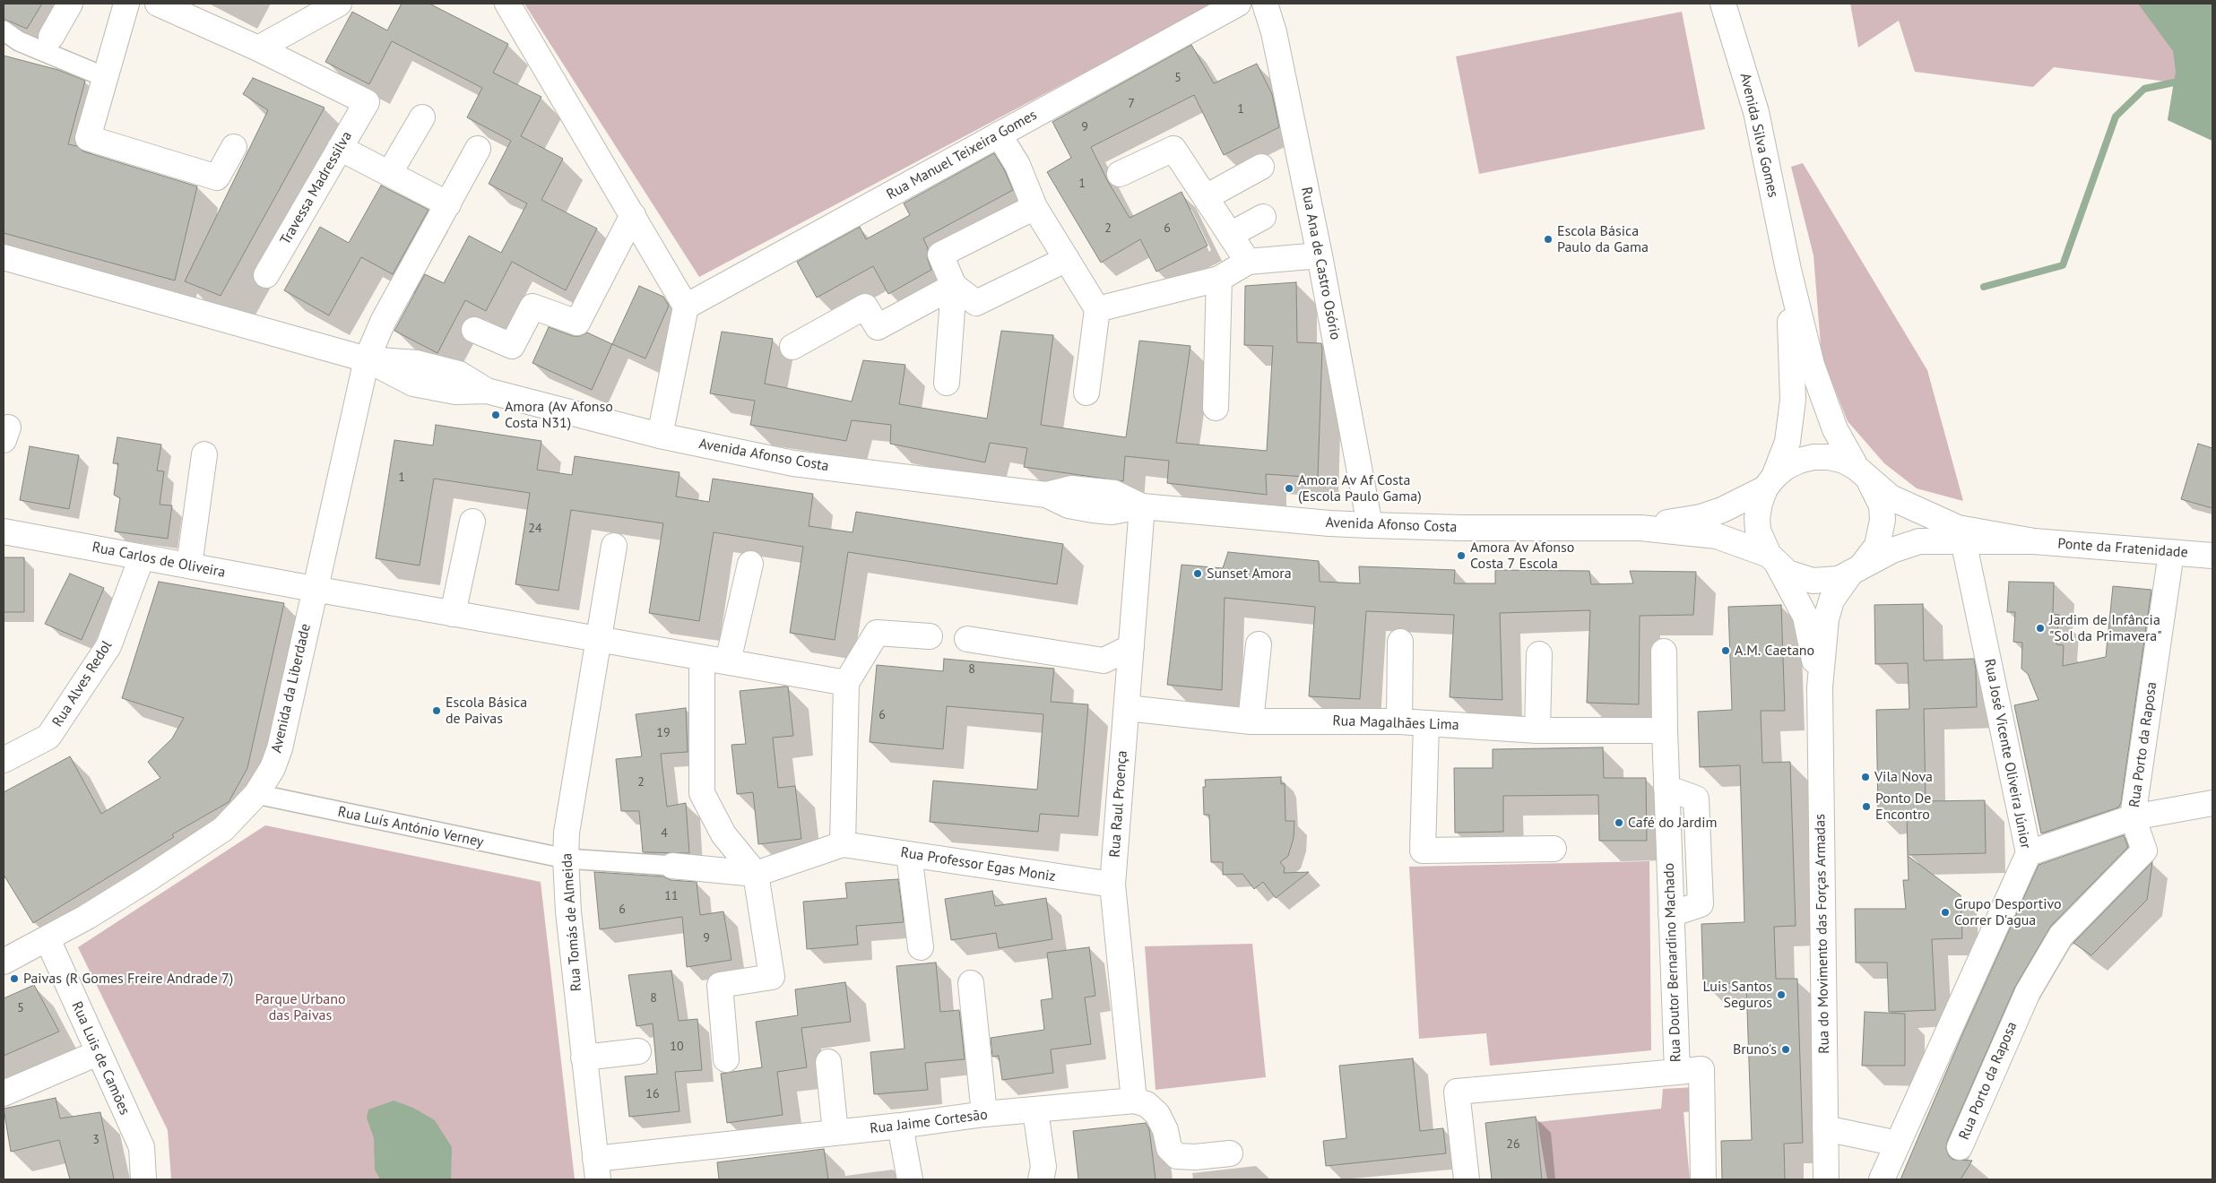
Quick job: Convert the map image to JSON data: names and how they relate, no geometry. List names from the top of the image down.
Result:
{
  "streets": {
    "street": [
      "Avenida Silva Gomes",
      "Rua Manuel Teixeira Gomes",
      "Travessa Madressilva",
      "Rua Ana de Castro Osório",
      "Avenida Afonso Costa",
      "Ponte da Fratenidade",
      "Rua Carlos de Oliveira",
      "Rua Alves Redol",
      "Avenida da Liberdade",
      "Rua Magalhães Lima",
      "Rua Porto da Raposa",
      "Rua José Vicente Oliveira Júnior",
      "Rua Raul Proença",
      "Rua Luís António Verney",
      "Rua Professor Egas Moniz",
      "Rua Tomás de Almeida",
      "Rua do Movimento das Forças Armadas",
      "Rua Doutor Bernardino Machado",
      "Rua Luis de Camões",
      "Rua Jaime Cortesão"
    ]
  },
  "crossings": [
    ["Rua Ana de Castro Osório", "Avenida Afonso Costa"],
    ["Avenida Afonso Costa", "Avenida da Liberdade"],
    ["Avenida Afonso Costa", "Rua Raul Proença"],
    ["Ponte da Fratenidade", "Rua Porto da Raposa"],
    ["Rua Carlos de Oliveira", "Rua Alves Redol"],
    ["Rua Carlos de Oliveira", "Avenida da Liberdade"],
    ["Avenida da Liberdade", "Rua Luís António Verney"],
    ["Avenida da Liberdade", "Rua Luis de Camões"],
    ["Rua Magalhães Lima", "Rua Raul Proença"],
    ["Rua Magalhães Lima", "Rua Doutor Bernardino Machado"],
    ["Rua Raul Proença", "Rua Professor Egas Moniz"],
    ["Rua Raul Proença", "Rua Jaime Cortesão"],
    ["Rua Luís António Verney", "Rua Tomás de Almeida"],
    ["Rua Tomás de Almeida", "Rua Jaime Cortesão"]
  ],
  "parks": ["Parque Urbano das Paivas"],
  "places": [
    "Escola Básica Paulo da Gama",
    "Amora (Av Afonso Costa N31)",
    "Amora Av Af Costa (Escola Paulo Gama)",
    "Amora Av Afonso Costa 7 Escola",
    "Sunset Amora",
    "Jardim de Infância \"Sol da Primavera\"",
    "A.M. Caetano",
    "Escola Básica de Paivas",
    "Vila Nova",
    "Ponto De Encontro",
    "Café do Jardim",
    "Grupo Desportivo Correr D'agua",
    "Paivas (R Gomes Freire Andrade 7)",
    "Luis Santos Seguros",
    "Bruno's"
  ],
  "house_numbers": [
    "5",
    "7",
    "1",
    "9",
    "1",
    "2",
    "6",
    "1",
    "24",
    "8",
    "6",
    "19",
    "2",
    "4",
    "11",
    "6",
    "9",
    "8",
    "5",
    "10",
    "16",
    "3",
    "26"
  ]
}
